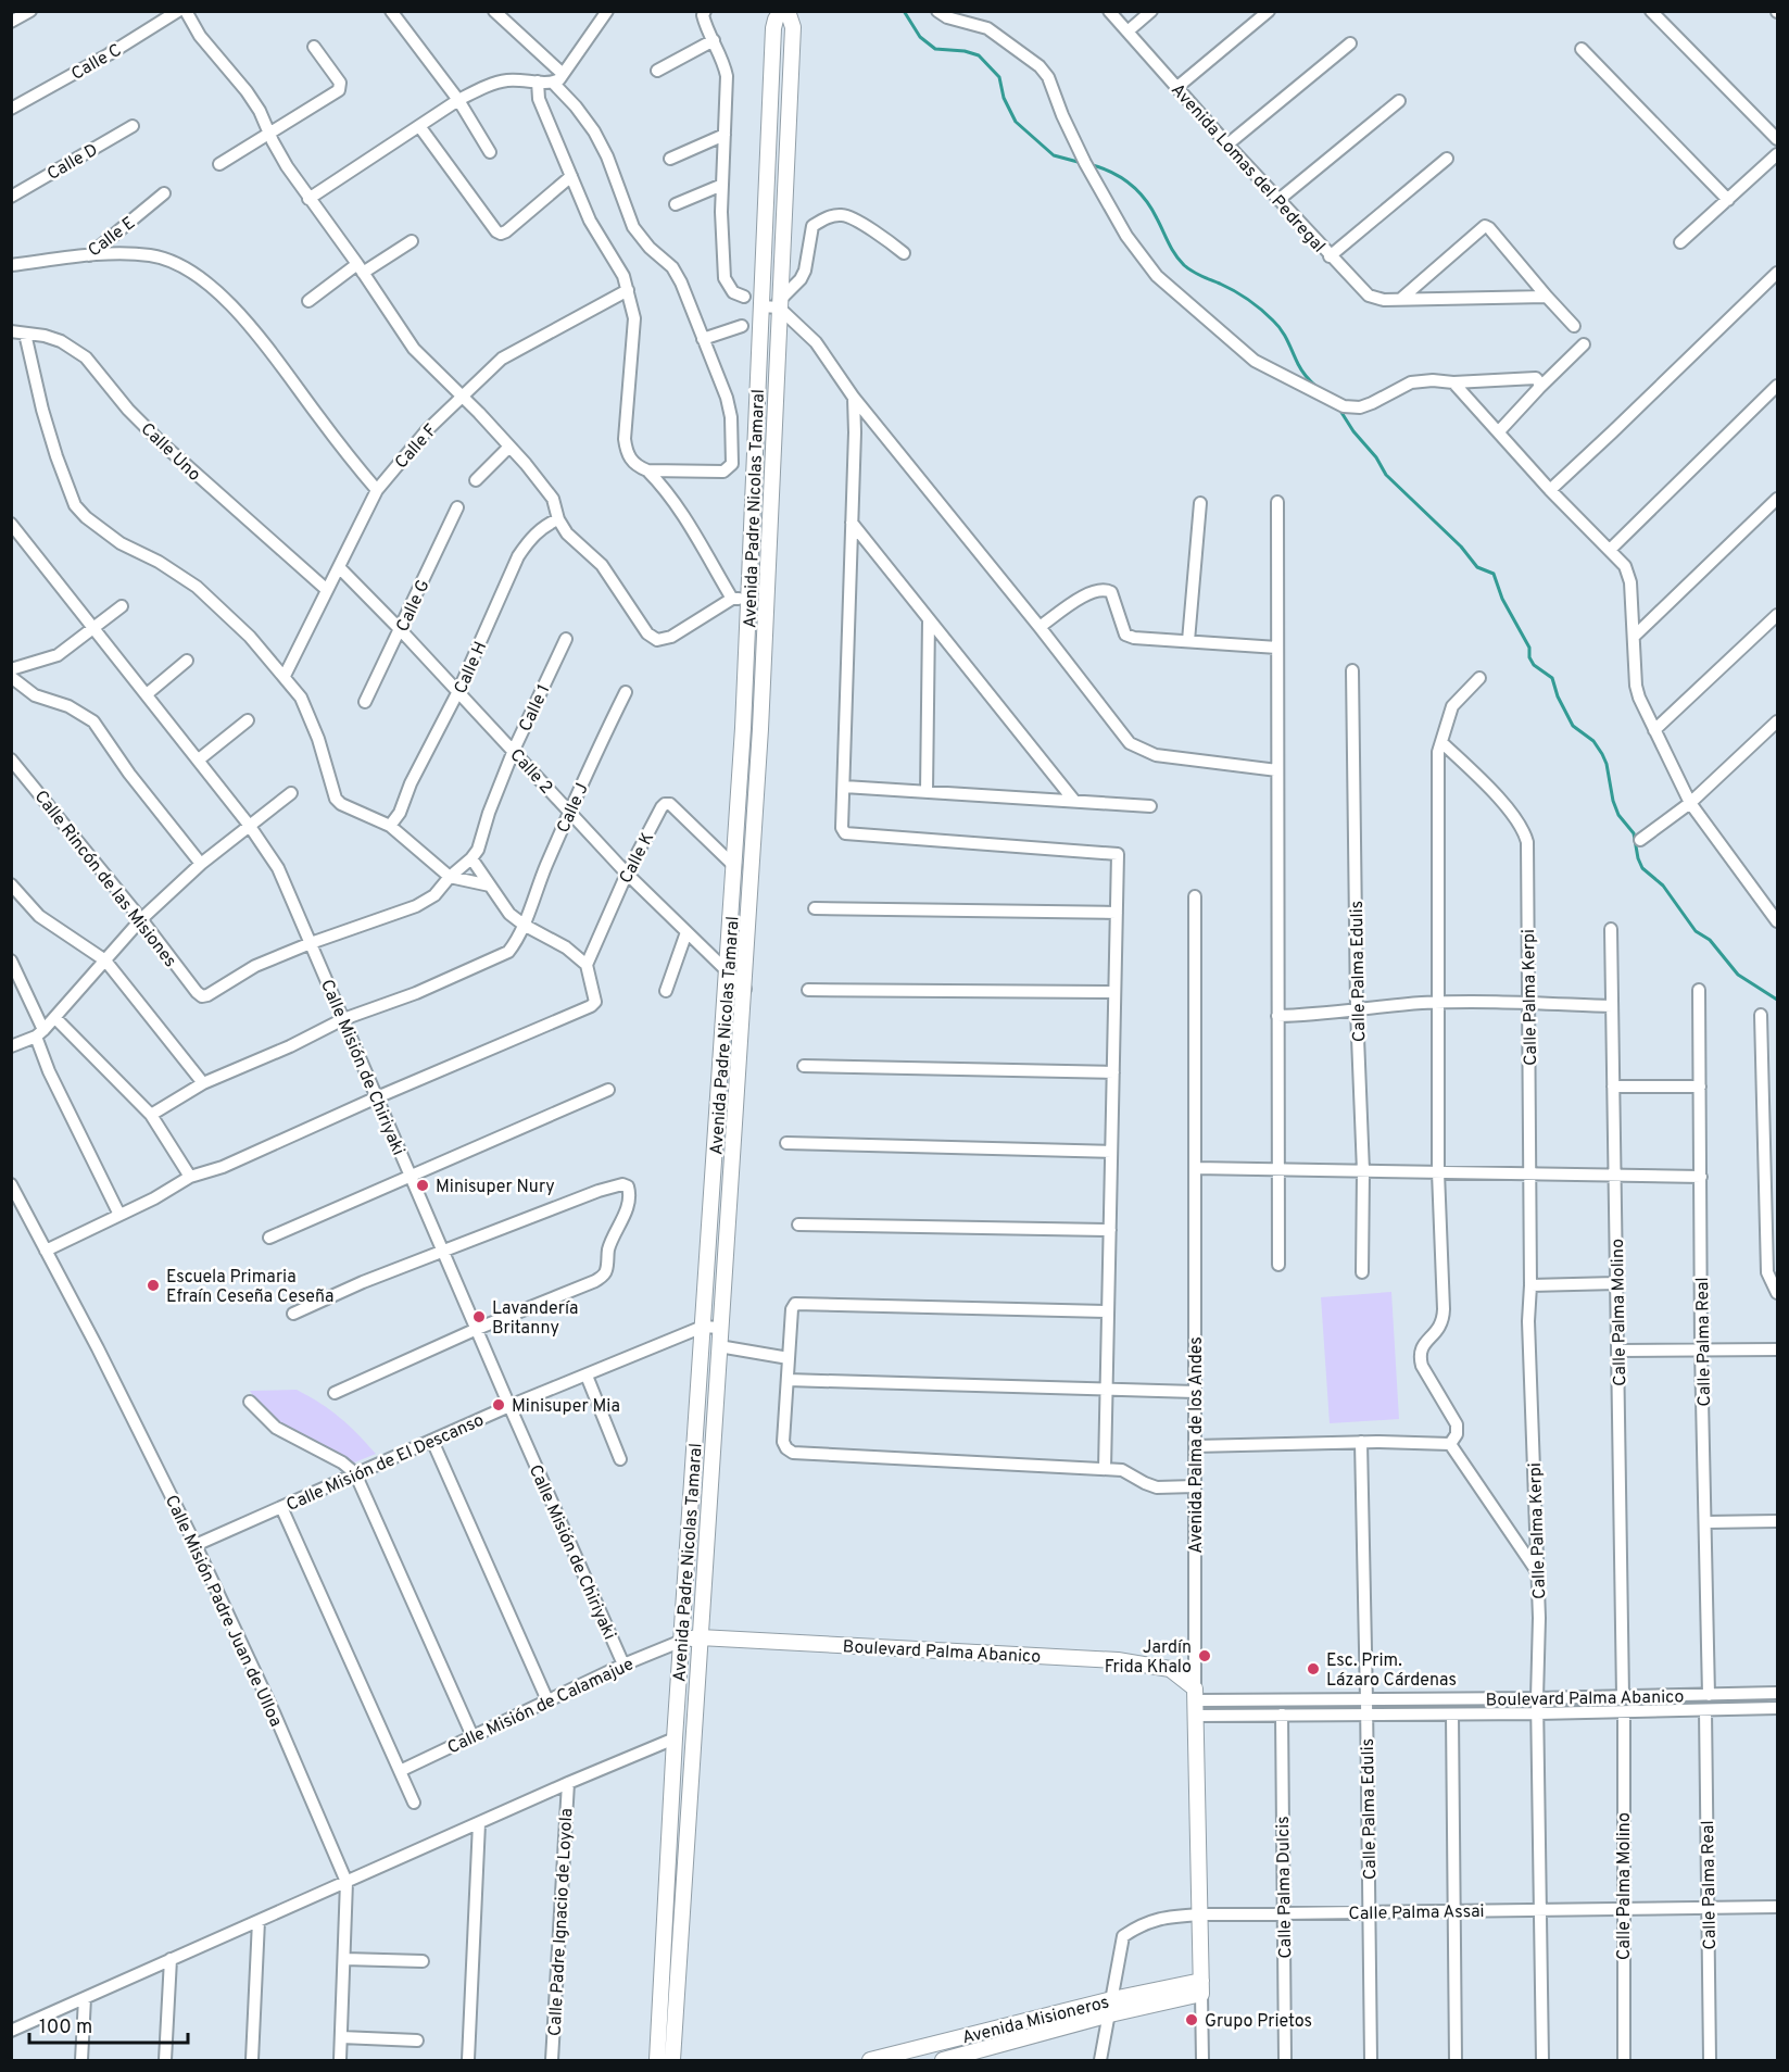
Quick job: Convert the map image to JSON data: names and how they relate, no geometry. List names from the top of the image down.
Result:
{
  "streets": {
    "street": [
      "Calle C",
      "Calle D",
      "Avenida Lomas del Pedregal",
      "Calle E",
      "Calle F",
      "Calle Uno",
      "Avenida Padre Nicolas Tamaral",
      "Calle G",
      "Calle H",
      "Calle 1",
      "Calle 2",
      "Calle J",
      "Calle K",
      "Calle Rincón de las Misiones",
      "Calle Palma Edulis",
      "Calle Palma Kerpi",
      "Calle Misión de Chiriyaki",
      "Calle Palma Molino",
      "Calle Palma Real",
      "Avenida Palma de los Andes",
      "Calle Misión de El Descanso",
      "Calle Misión Padre Juan de Ulloa",
      "Boulevard Palma Abanico",
      "Calle Misión de Calamajue",
      "Calle Palma Dulcis",
      "Calle Palma Assai",
      "Calle Padre Ignacio de Loyola",
      "Avenida Misioneros"
    ]
  },
  "crossings": [
    ["Calle F", "Calle Uno"],
    ["Calle F", "Calle 2"],
    ["Avenida Padre Nicolas Tamaral", "Calle 2"],
    ["Avenida Padre Nicolas Tamaral", "Calle K"],
    ["Avenida Padre Nicolas Tamaral", "Calle Misión de El Descanso"],
    ["Avenida Padre Nicolas Tamaral", "Boulevard Palma Abanico"],
    ["Avenida Padre Nicolas Tamaral", "Calle Misión de Calamajue"],
    ["Calle G", "Calle 2"],
    ["Calle H", "Calle 2"],
    ["Calle 1", "Calle 2"],
    ["Calle 1", "Calle Rincón de las Misiones"],
    ["Calle 1", "Calle Misión de Chiriyaki"],
    ["Calle 2", "Calle J"],
    ["Calle 2", "Calle K"],
    ["Calle J", "Calle Misión de Chiriyaki"],
    ["Calle Palma Edulis", "Boulevard Palma Abanico"],
    ["Calle Palma Edulis", "Calle Palma Assai"],
    ["Calle Palma Kerpi", "Boulevard Palma Abanico"],
    ["Calle Misión de Chiriyaki", "Calle Misión de El Descanso"],
    ["Calle Misión de Chiriyaki", "Calle Misión de Calamajue"],
    ["Calle Palma Molino", "Boulevard Palma Abanico"],
    ["Calle Palma Molino", "Calle Palma Assai"],
    ["Calle Palma Real", "Boulevard Palma Abanico"],
    ["Calle Palma Real", "Calle Palma Assai"],
    ["Avenida Palma de los Andes", "Boulevard Palma Abanico"],
    ["Avenida Palma de los Andes", "Calle Palma Assai"],
    ["Avenida Palma de los Andes", "Avenida Misioneros"],
    ["Calle Misión de El Descanso", "Calle Misión Padre Juan de Ulloa"],
    ["Boulevard Palma Abanico", "Calle Misión de Calamajue"],
    ["Boulevard Palma Abanico", "Calle Palma Dulcis"],
    ["Calle Palma Dulcis", "Calle Palma Assai"],
    ["Calle Palma Assai", "Avenida Misioneros"]
  ],
  "places": [
    "Minisuper Nury",
    "Escuela Primaria Efraín Ceseña Ceseña",
    "Lavandería Britanny",
    "Minisuper Mia",
    "Jardín Frida Khalo",
    "Esc. Prim. Lázaro Cárdenas",
    "Grupo Prietos"
  ],
  "scale_bar": "100 m"
}
